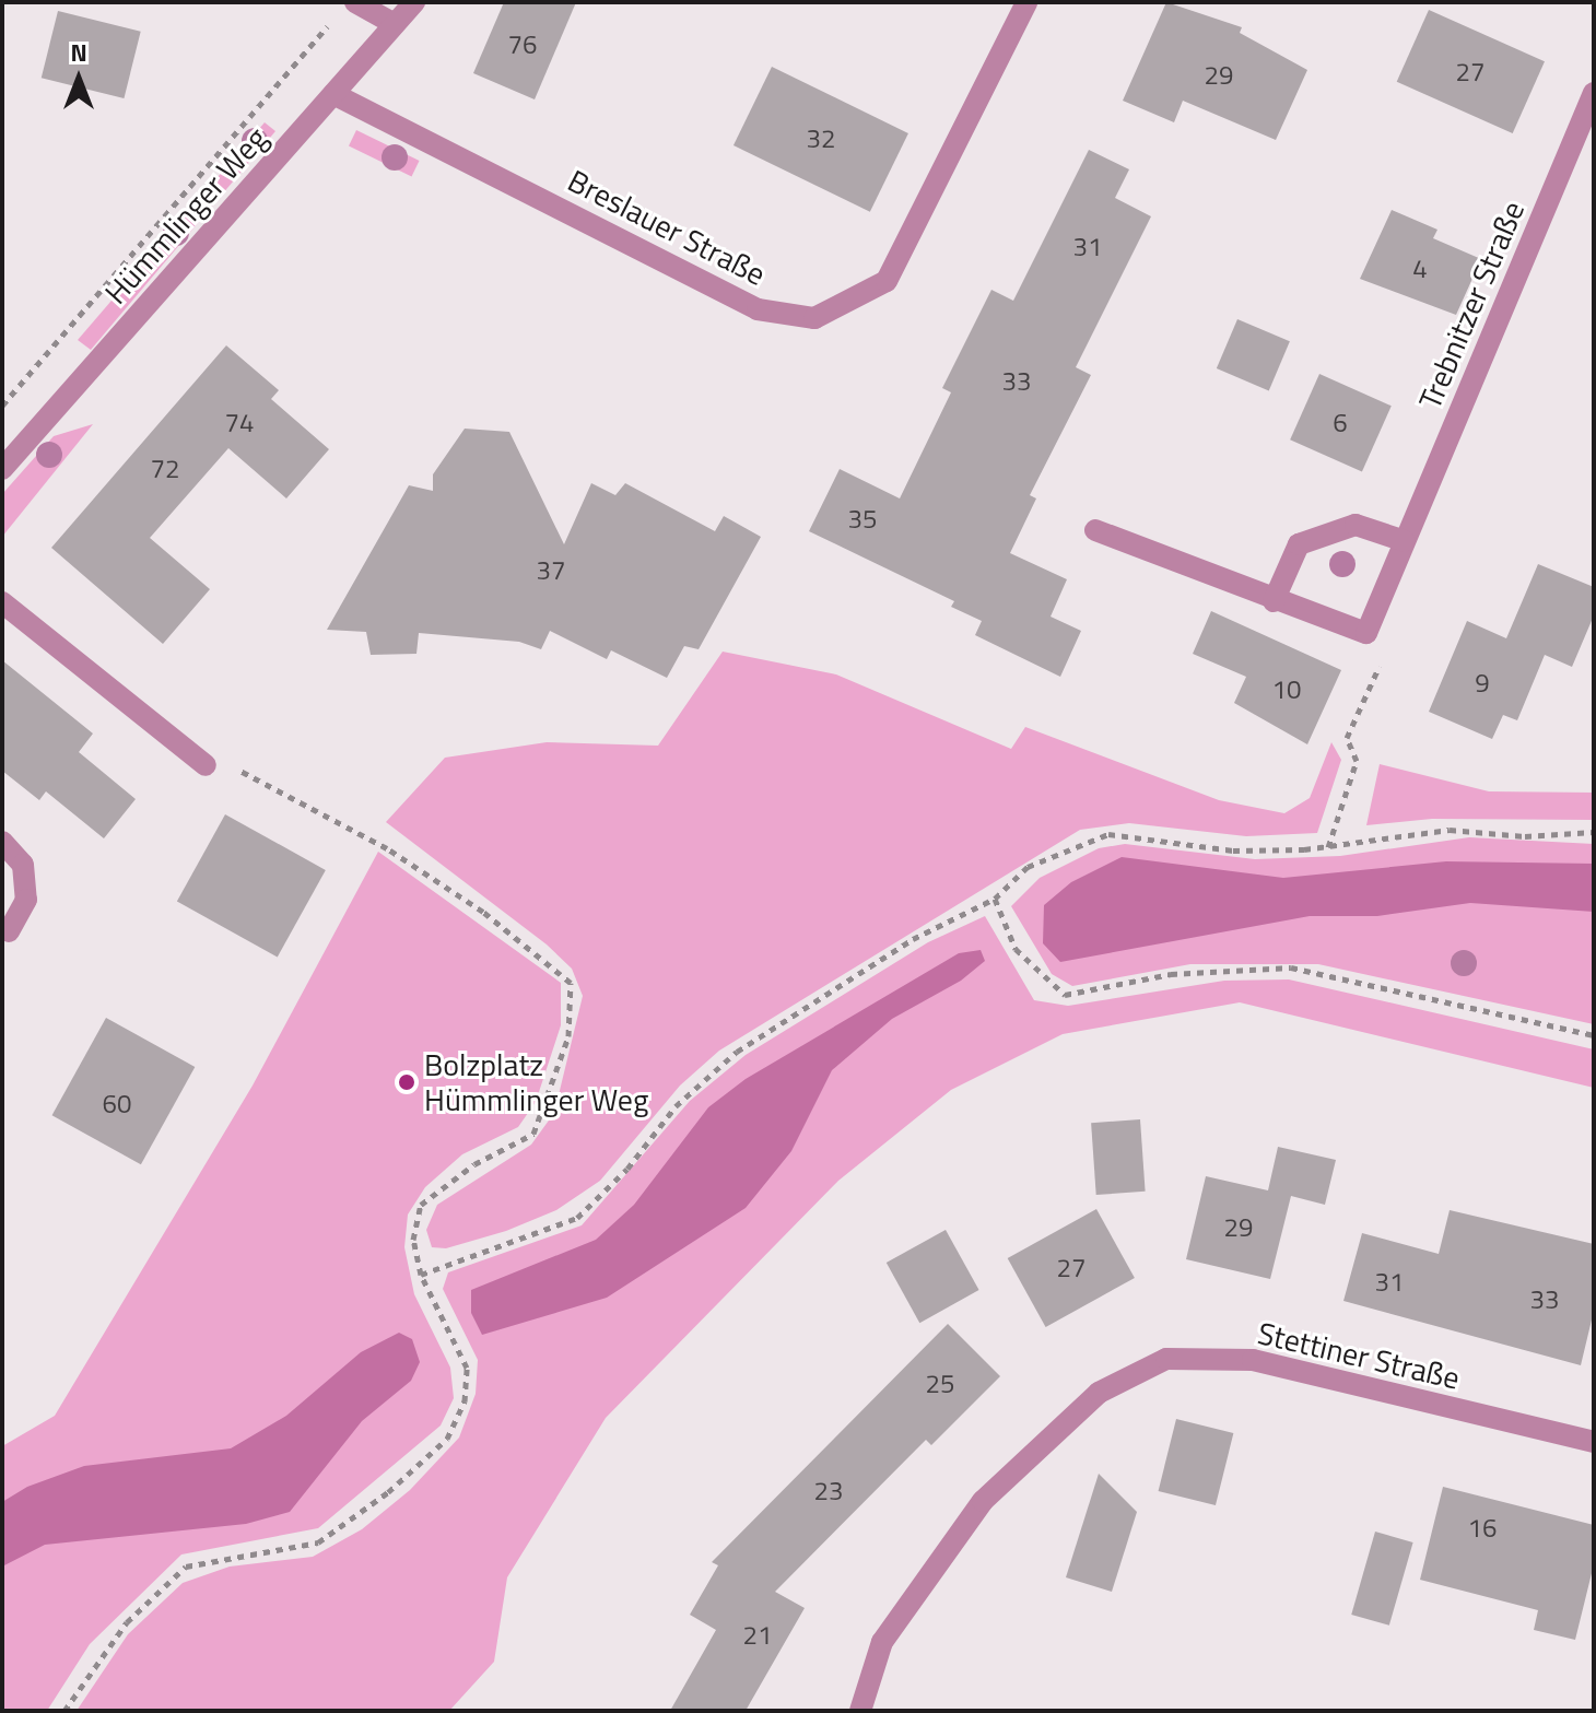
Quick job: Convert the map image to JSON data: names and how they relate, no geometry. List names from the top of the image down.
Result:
{
  "streets": {
    "street": [
      "Hümmlinger Weg",
      "Breslauer Straße",
      "Trebnitzer Straße",
      "Stettiner Straße"
    ]
  },
  "crossings": [
    ["Hümmlinger Weg", "Breslauer Straße"]
  ],
  "places": ["Bolzplatz Hümmlinger Weg"],
  "house_numbers": [
    "76",
    "27",
    "29",
    "32",
    "31",
    "4",
    "33",
    "74",
    "6",
    "72",
    "35",
    "37",
    "9",
    "10",
    "60",
    "29",
    "27",
    "31",
    "33",
    "25",
    "23",
    "16",
    "21"
  ],
  "north": "top"
}
